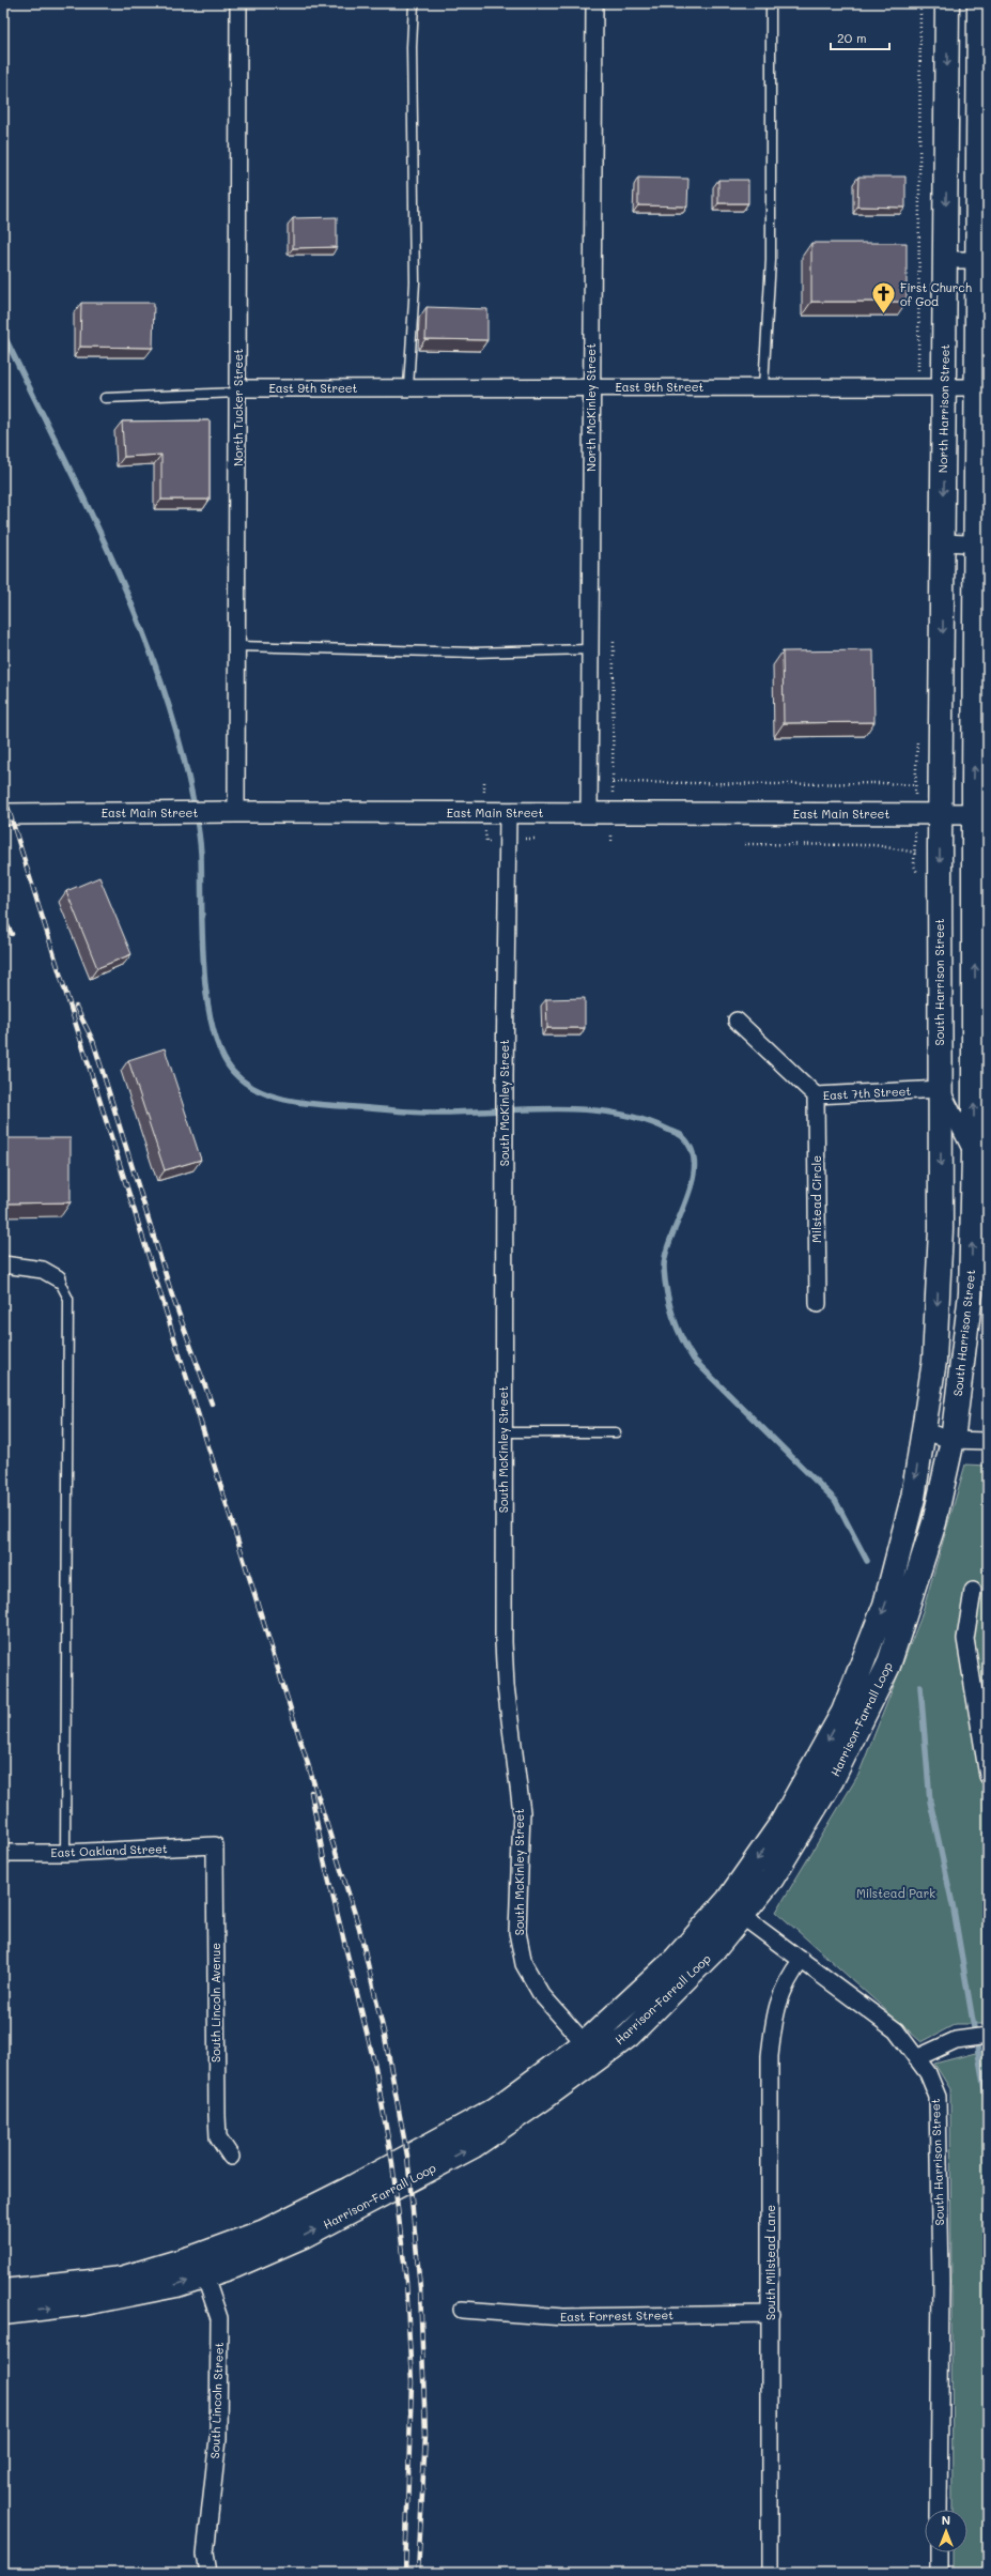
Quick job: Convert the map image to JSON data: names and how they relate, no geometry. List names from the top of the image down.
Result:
{
  "streets": {
    "main road": ["North Harrison Street", "South Harrison Street", "Harrison-Farrall Loop"],
    "street": [
      "East 9th Street",
      "North Tucker Street",
      "North McKinley Street",
      "East Main Street",
      "East 7th Street",
      "South McKinley Street",
      "Milstead Circle",
      "East Oakland Street",
      "South Lincoln Avenue",
      "South Milstead Lane",
      "East Forrest Street",
      "South Lincoln Street"
    ]
  },
  "crossings": [
    ["East 9th Street", "North Tucker Street"],
    ["East 9th Street", "North McKinley Street"],
    ["East 9th Street", "North Harrison Street"],
    ["North Tucker Street", "East Main Street"],
    ["North McKinley Street", "East Main Street"],
    ["North Harrison Street", "East Main Street"],
    ["North Harrison Street", "South Harrison Street"],
    ["East Main Street", "South Harrison Street"],
    ["East Main Street", "South McKinley Street"],
    ["South Harrison Street", "East 7th Street"],
    ["South Harrison Street", "Harrison-Farrall Loop"],
    ["South Harrison Street", "South Milstead Lane"],
    ["East 7th Street", "Milstead Circle"],
    ["South McKinley Street", "Harrison-Farrall Loop"],
    ["Harrison-Farrall Loop", "South Lincoln Street"],
    ["East Oakland Street", "South Lincoln Avenue"],
    ["South Milstead Lane", "East Forrest Street"]
  ],
  "parks": ["Milstead Park"],
  "places": {
    "church": ["First Church of God"]
  },
  "scale_bar": "20 m",
  "north": "top"
}
